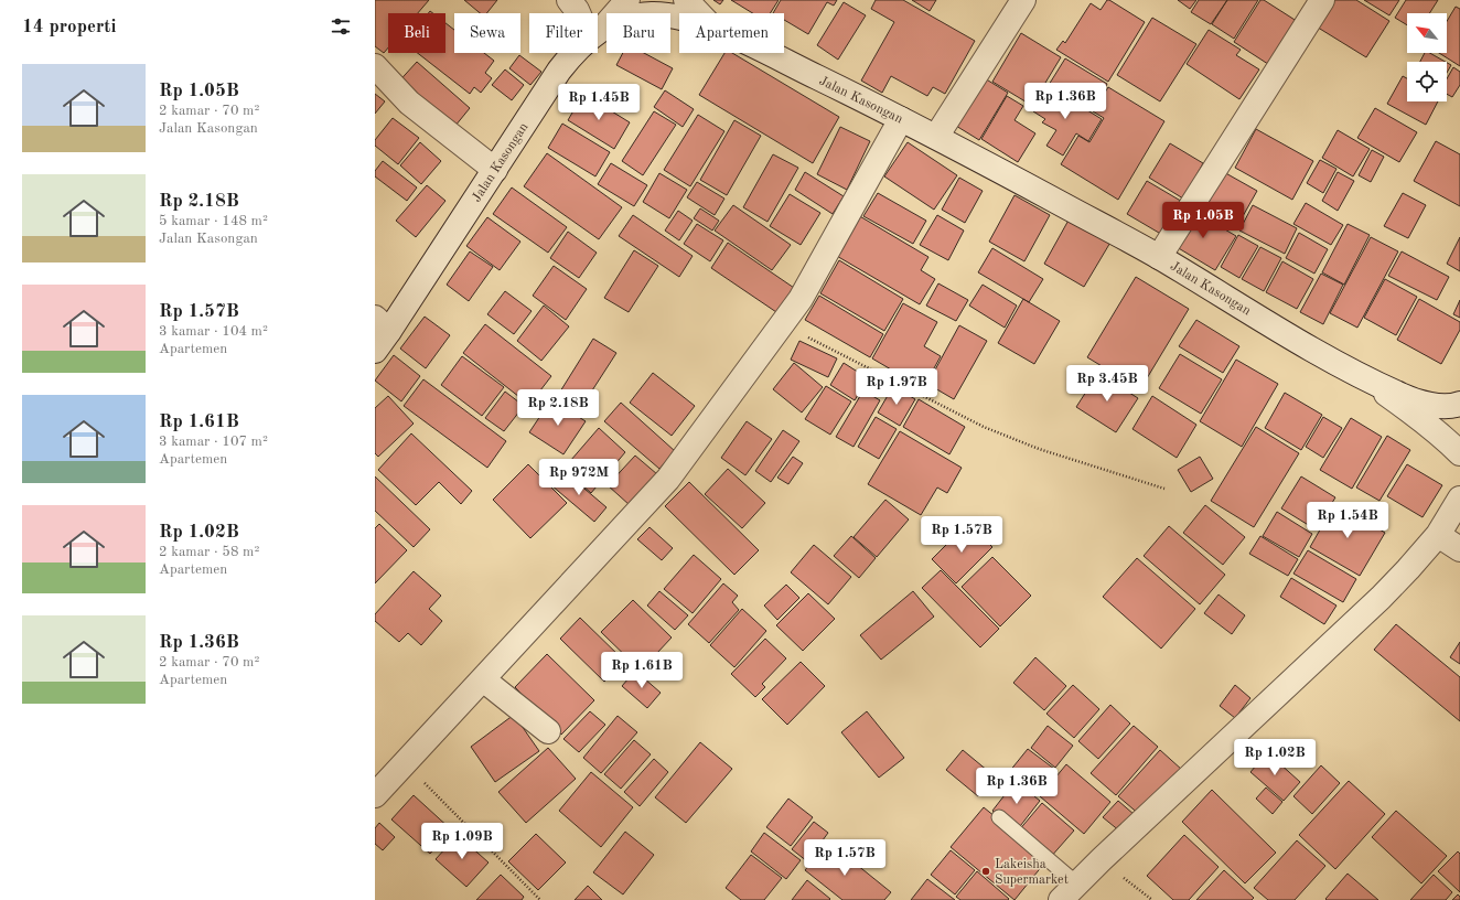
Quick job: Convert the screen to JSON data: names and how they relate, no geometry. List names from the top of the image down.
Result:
{
  "streets": {
    "street": ["Jalan Kasongan"]
  },
  "places": ["Lakeisha Supermarket"],
  "north": "top left",
  "page": {
    "heading": "14 properti",
    "chip": [
      "Beli",
      "Sewa",
      "Filter",
      "Baru",
      "Apartemen"
    ],
    "list": [
      {
        "name": "Rp 1.05B",
        "note": "2 kamar · 70 m² · Jalan Kasongan"
      },
      {
        "name": "Rp 2.18B",
        "note": "5 kamar · 148 m² · Jalan Kasongan"
      },
      {
        "name": "Rp 1.57B",
        "note": "3 kamar · 104 m² · Apartemen"
      },
      {
        "name": "Rp 1.61B",
        "note": "3 kamar · 107 m² · Apartemen"
      },
      {
        "name": "Rp 1.02B",
        "note": "2 kamar · 58 m² · Apartemen"
      },
      {
        "name": "Rp 1.36B",
        "note": "2 kamar · 70 m² · Apartemen"
      }
    ],
    "price": [
      "Rp 1.36B",
      "Rp 1.45B",
      "Rp 1.05B",
      "Rp 3.45B",
      "Rp 1.97B",
      "Rp 2.18B",
      "Rp 972M",
      "Rp 1.54B",
      "Rp 1.57B",
      "Rp 1.61B",
      "Rp 1.02B",
      "Rp 1.36B",
      "Rp 1.09B",
      "Rp 1.57B"
    ]
  }
}
